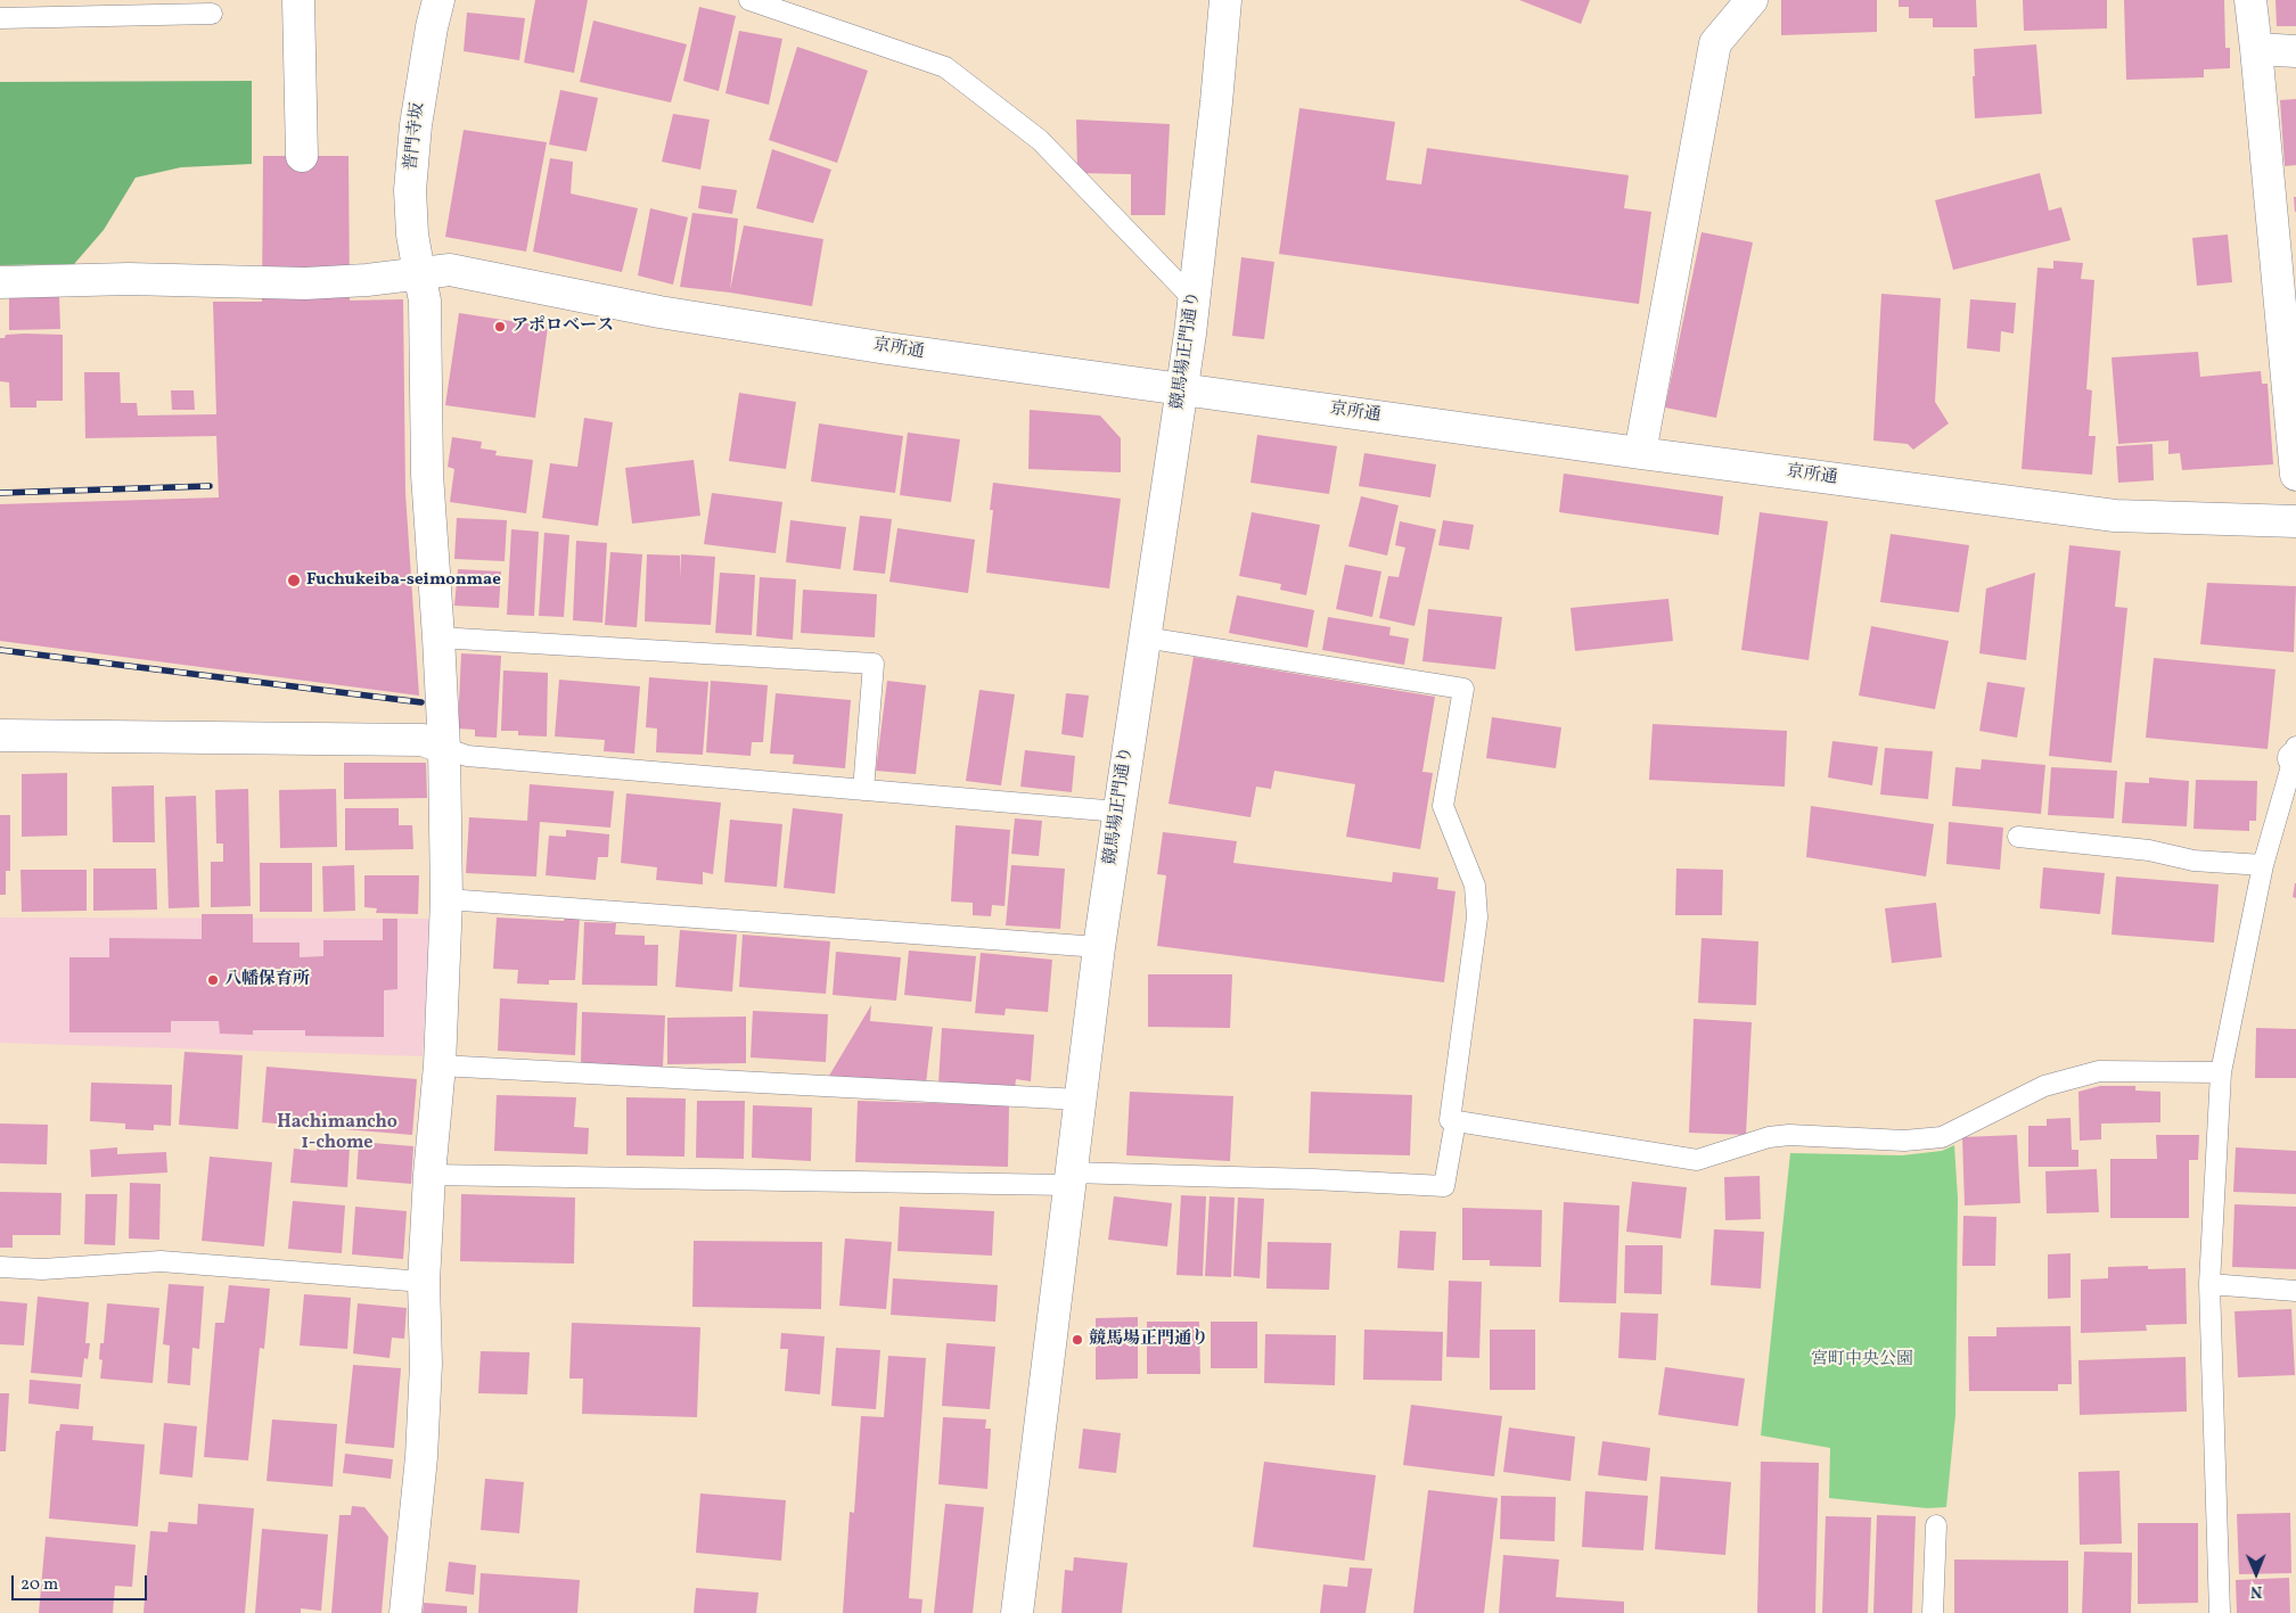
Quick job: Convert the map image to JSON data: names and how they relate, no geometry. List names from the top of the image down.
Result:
{
  "streets": {
    "street": ["普門寺坂", "京所通", "競馬場正門通り"]
  },
  "crossings": [
    ["普門寺坂", "京所通"],
    ["京所通", "競馬場正門通り"]
  ],
  "districts": ["Hachimancho 1-chome"],
  "parks": ["宮町中央公園"],
  "places": [
    "アポロベース",
    "Fuchukeiba-seimonmae",
    "八幡保育所",
    "競馬場正門通り"
  ],
  "scale_bar": "20 m",
  "north": "bottom"
}
